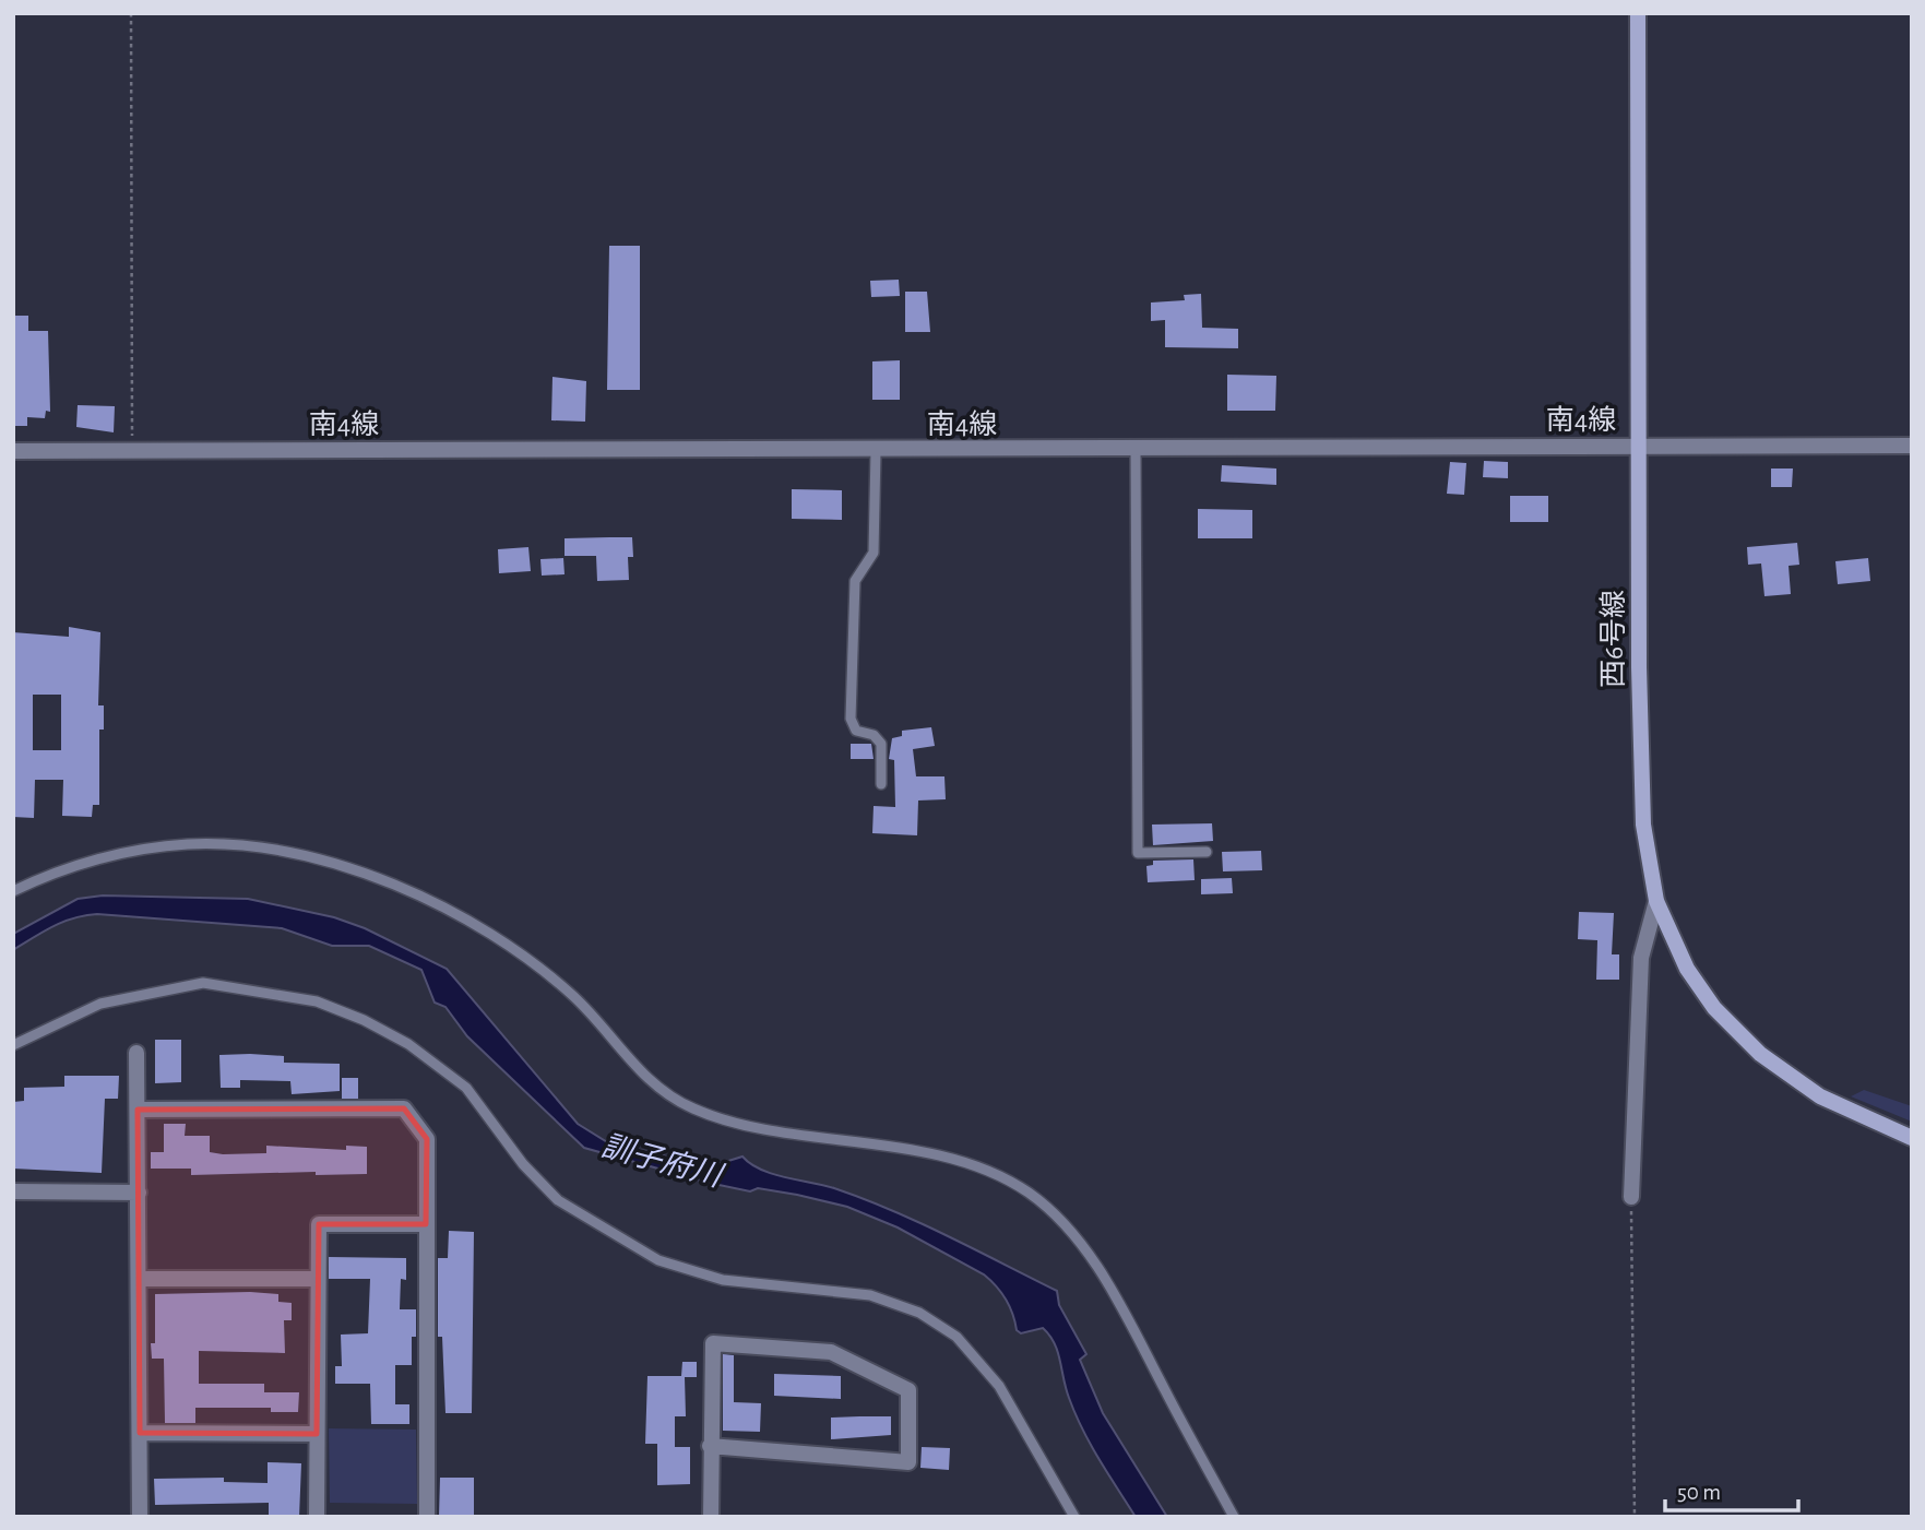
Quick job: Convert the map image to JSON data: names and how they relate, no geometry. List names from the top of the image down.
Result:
{
  "streets": {
    "street": ["南4線", "西6号線"]
  },
  "crossings": [
    ["南4線", "西6号線"]
  ],
  "water": ["訓子府川"],
  "scale_bar": "50 m"
}
